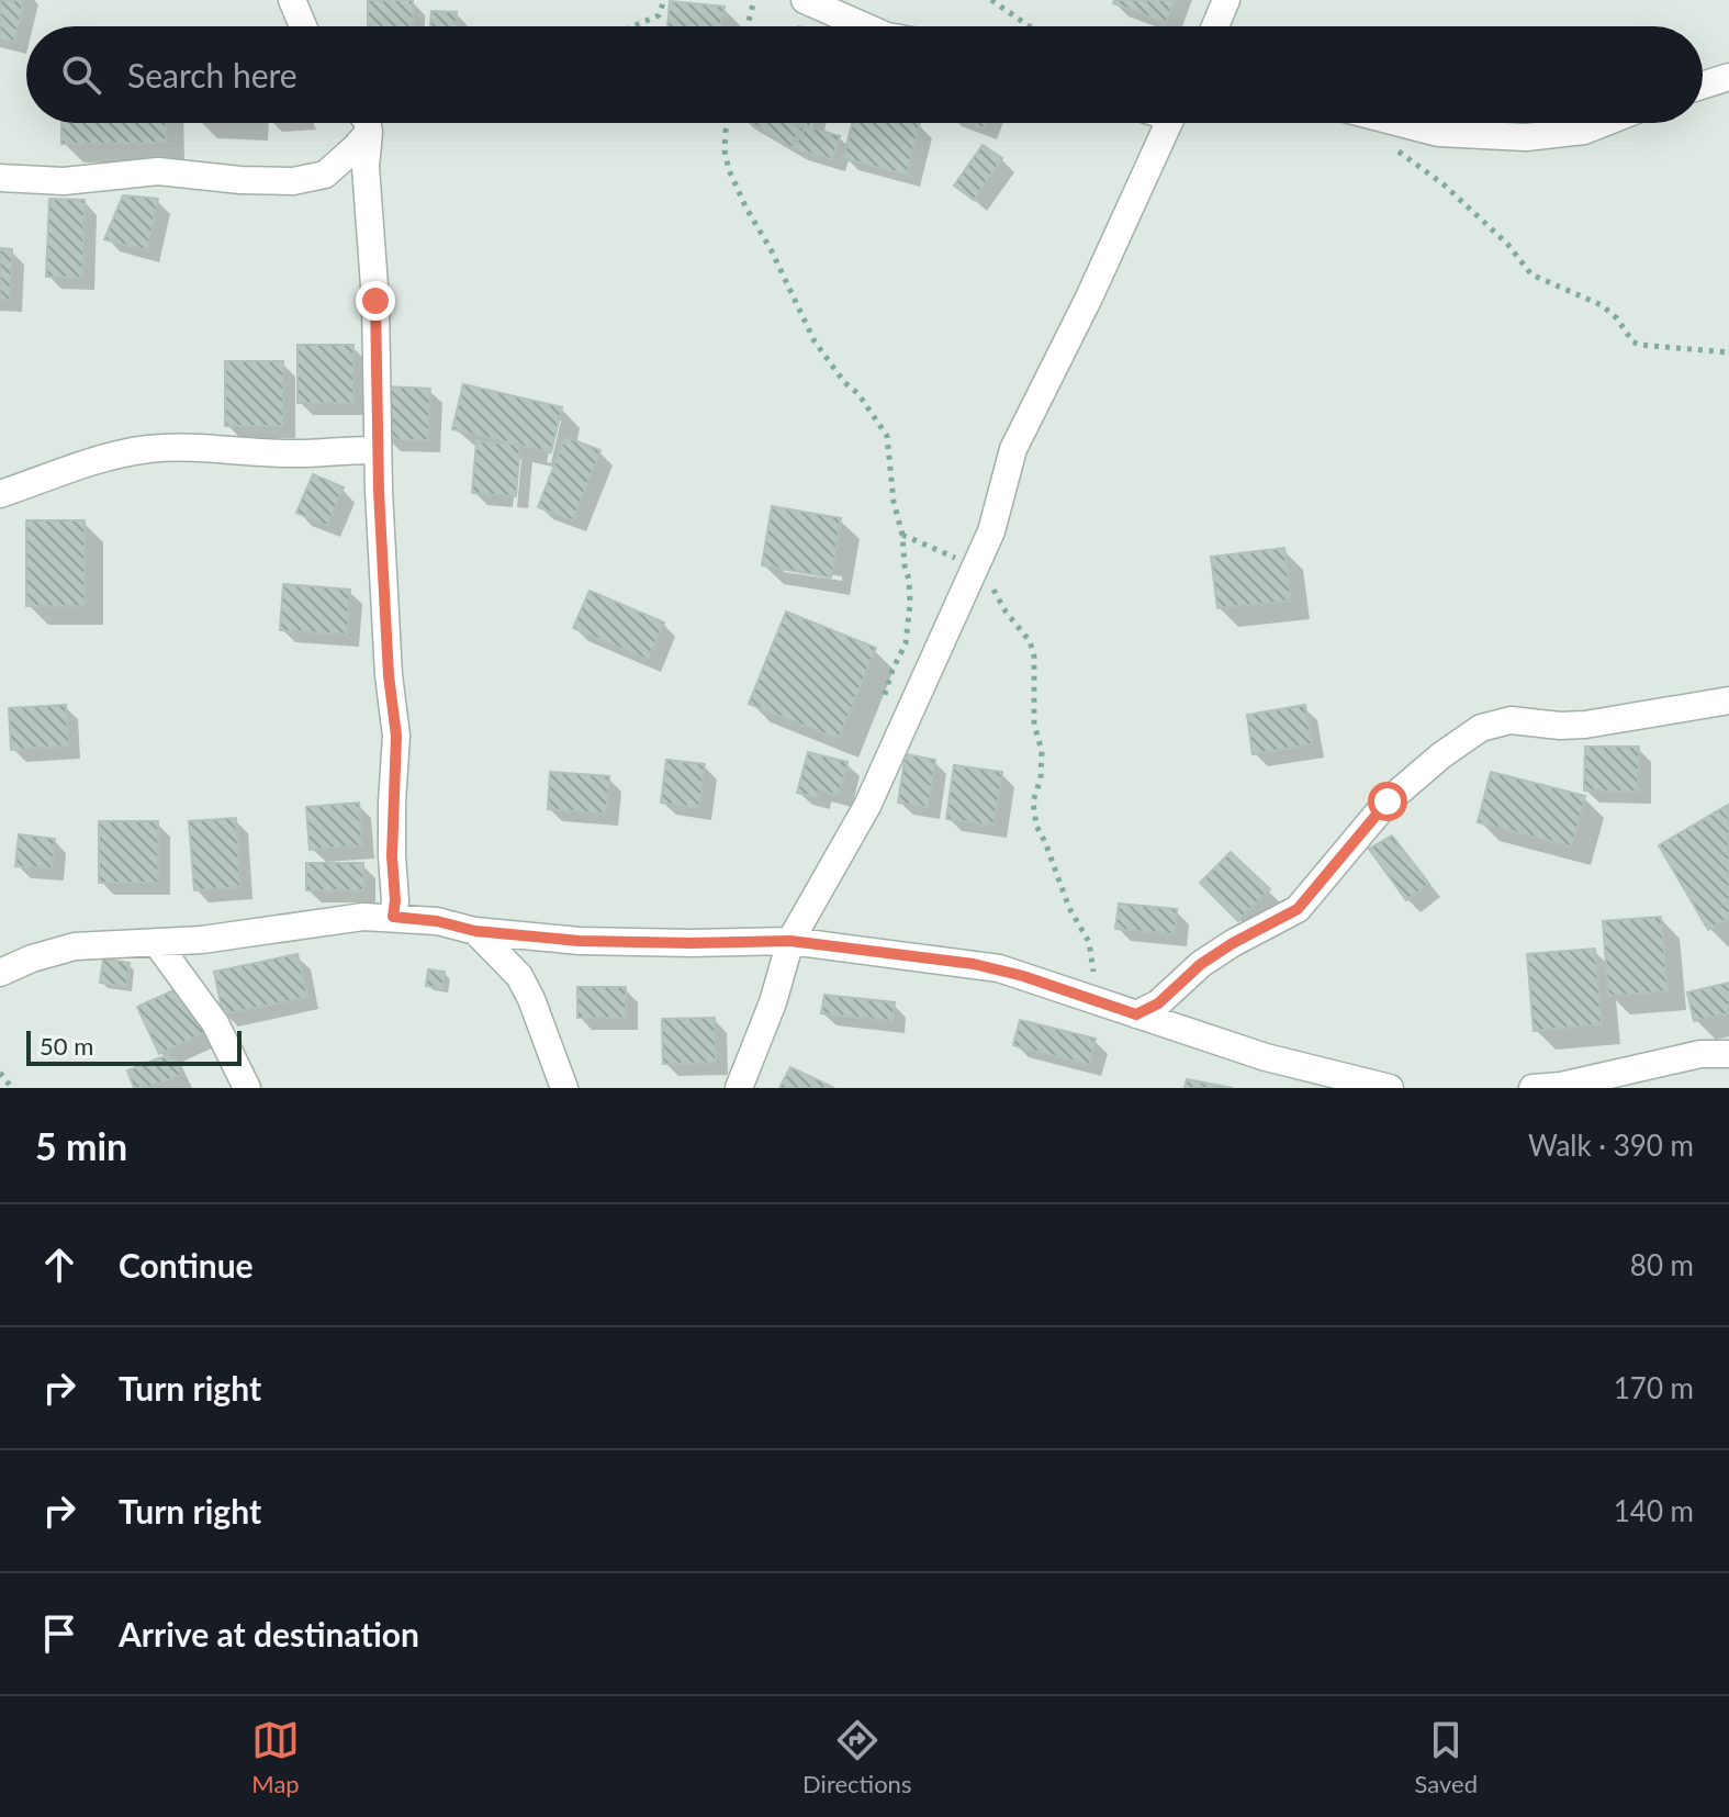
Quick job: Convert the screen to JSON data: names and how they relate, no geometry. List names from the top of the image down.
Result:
{
  "scale_bar": "50 m",
  "page": {
    "search": "Search here",
    "scale": "50 m",
    "heading": ["5 min", "Walk · 390 m"],
    "list": [
      ["Continue", "80 m"],
      ["Turn right", "170 m"],
      ["Turn right", "140 m"],
      "Arrive at destination"
    ],
    "nav": ["Map", "Directions", "Saved"]
  }
}
